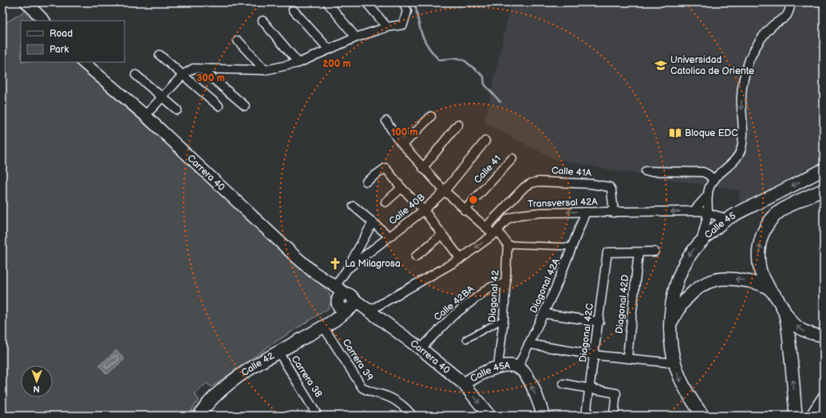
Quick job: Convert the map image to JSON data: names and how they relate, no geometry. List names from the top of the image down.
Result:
{
  "streets": {
    "main road": [
      "Carrera 40",
      "Calle 45",
      "Calle 42",
      "Calle 45A"
    ],
    "street": [
      "Calle 41",
      "Calle 41A",
      "Transversal 42A",
      "Calle 40B",
      "Diagonal 42A",
      "Diagonal 42",
      "Calle 42BA",
      "Diagonal 42D",
      "Diagonal 42C",
      "Carrera 39",
      "Carrera 38"
    ]
  },
  "crossings": [
    ["Calle 41A", "Transversal 42A"],
    ["Carrera 40", "Transversal 42A"],
    ["Carrera 40", "Calle 40B"],
    ["Carrera 40", "Calle 42BA"],
    ["Carrera 40", "Calle 45A"],
    ["Transversal 42A", "Calle 45"],
    ["Transversal 42A", "Diagonal 42A"],
    ["Diagonal 42A", "Calle 45A"],
    ["Diagonal 42", "Calle 42BA"],
    ["Diagonal 42", "Calle 45A"],
    ["Diagonal 42D", "Diagonal 42C"],
    ["Carrera 39", "Calle 42"],
    ["Calle 42", "Carrera 38"]
  ],
  "one_way": ["Calle 45"],
  "places": {
    "school or university": ["Universidad Catolica de Oriente"],
    "library": ["Bloque EDC"],
    "church": ["La Milagrosa"]
  },
  "legend": ["Road", "Park"],
  "north": "bottom",
  "rings": ["200 m", "300 m", "100 m"]
}
